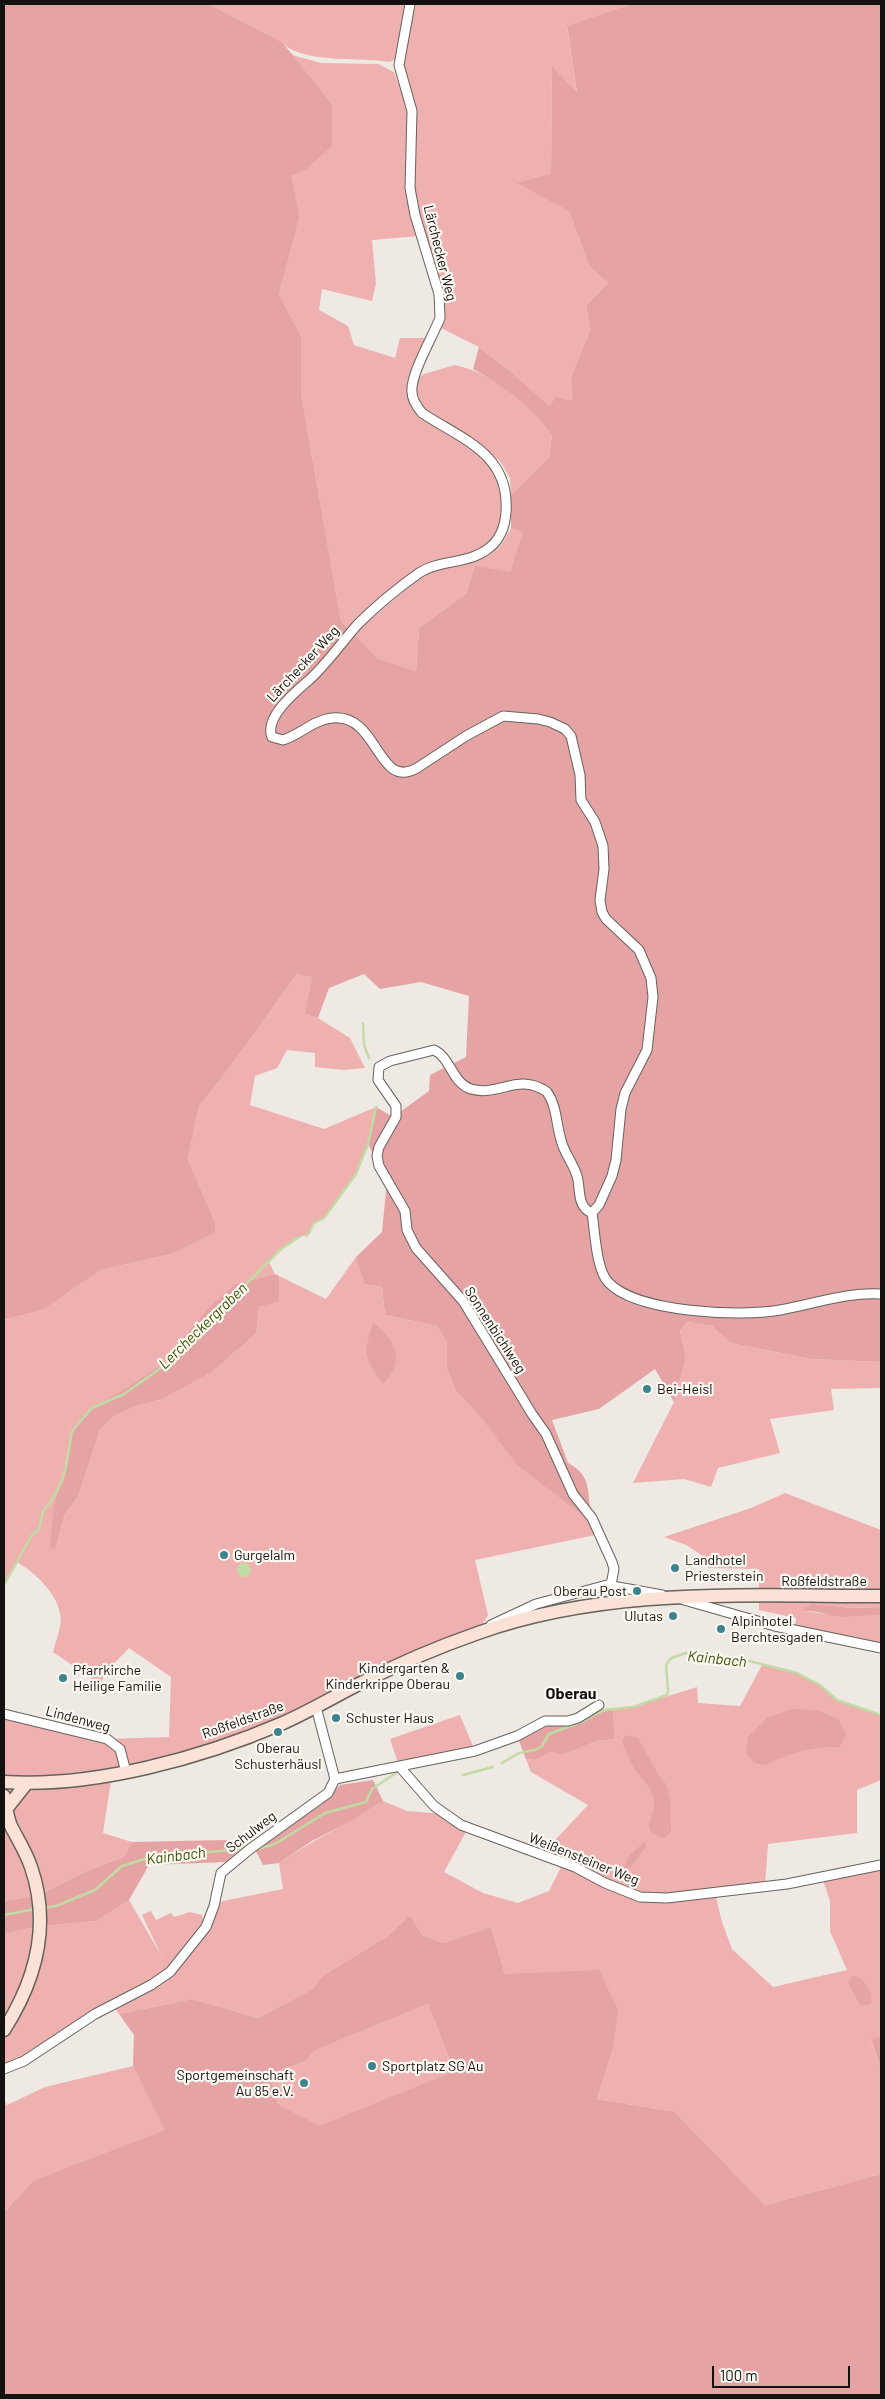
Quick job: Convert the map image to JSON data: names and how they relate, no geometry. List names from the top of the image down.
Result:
{
  "streets": {
    "main road": ["Roßfeldstraße"],
    "street": [
      "Lärchecker Weg",
      "Sonnenbichlweg",
      "Lindenweg",
      "Schulweg",
      "Weißensteiner Weg"
    ]
  },
  "crossings": [
    ["Lärchecker Weg", "Sonnenbichlweg"],
    ["Sonnenbichlweg", "Roßfeldstraße"],
    ["Roßfeldstraße", "Lindenweg"]
  ],
  "districts": ["Oberau"],
  "water": ["Lercheckergraben", "Kainbach"],
  "places": [
    "Bei-Heisl",
    "Gurgelalm",
    "Landhotel Priesterstein",
    "Oberau Post",
    "Ulutas",
    "Alpinhotel Berchtesgaden",
    "Kindergarten & Kinderkrippe Oberau",
    "Pfarrkirche Heilige Familie",
    "Schuster Haus",
    "Oberau Schusterhäusl",
    "Sportplatz SG Au",
    "Sportgemeinschaft Au 85 e.V."
  ],
  "scale_bar": "100 m"
}
